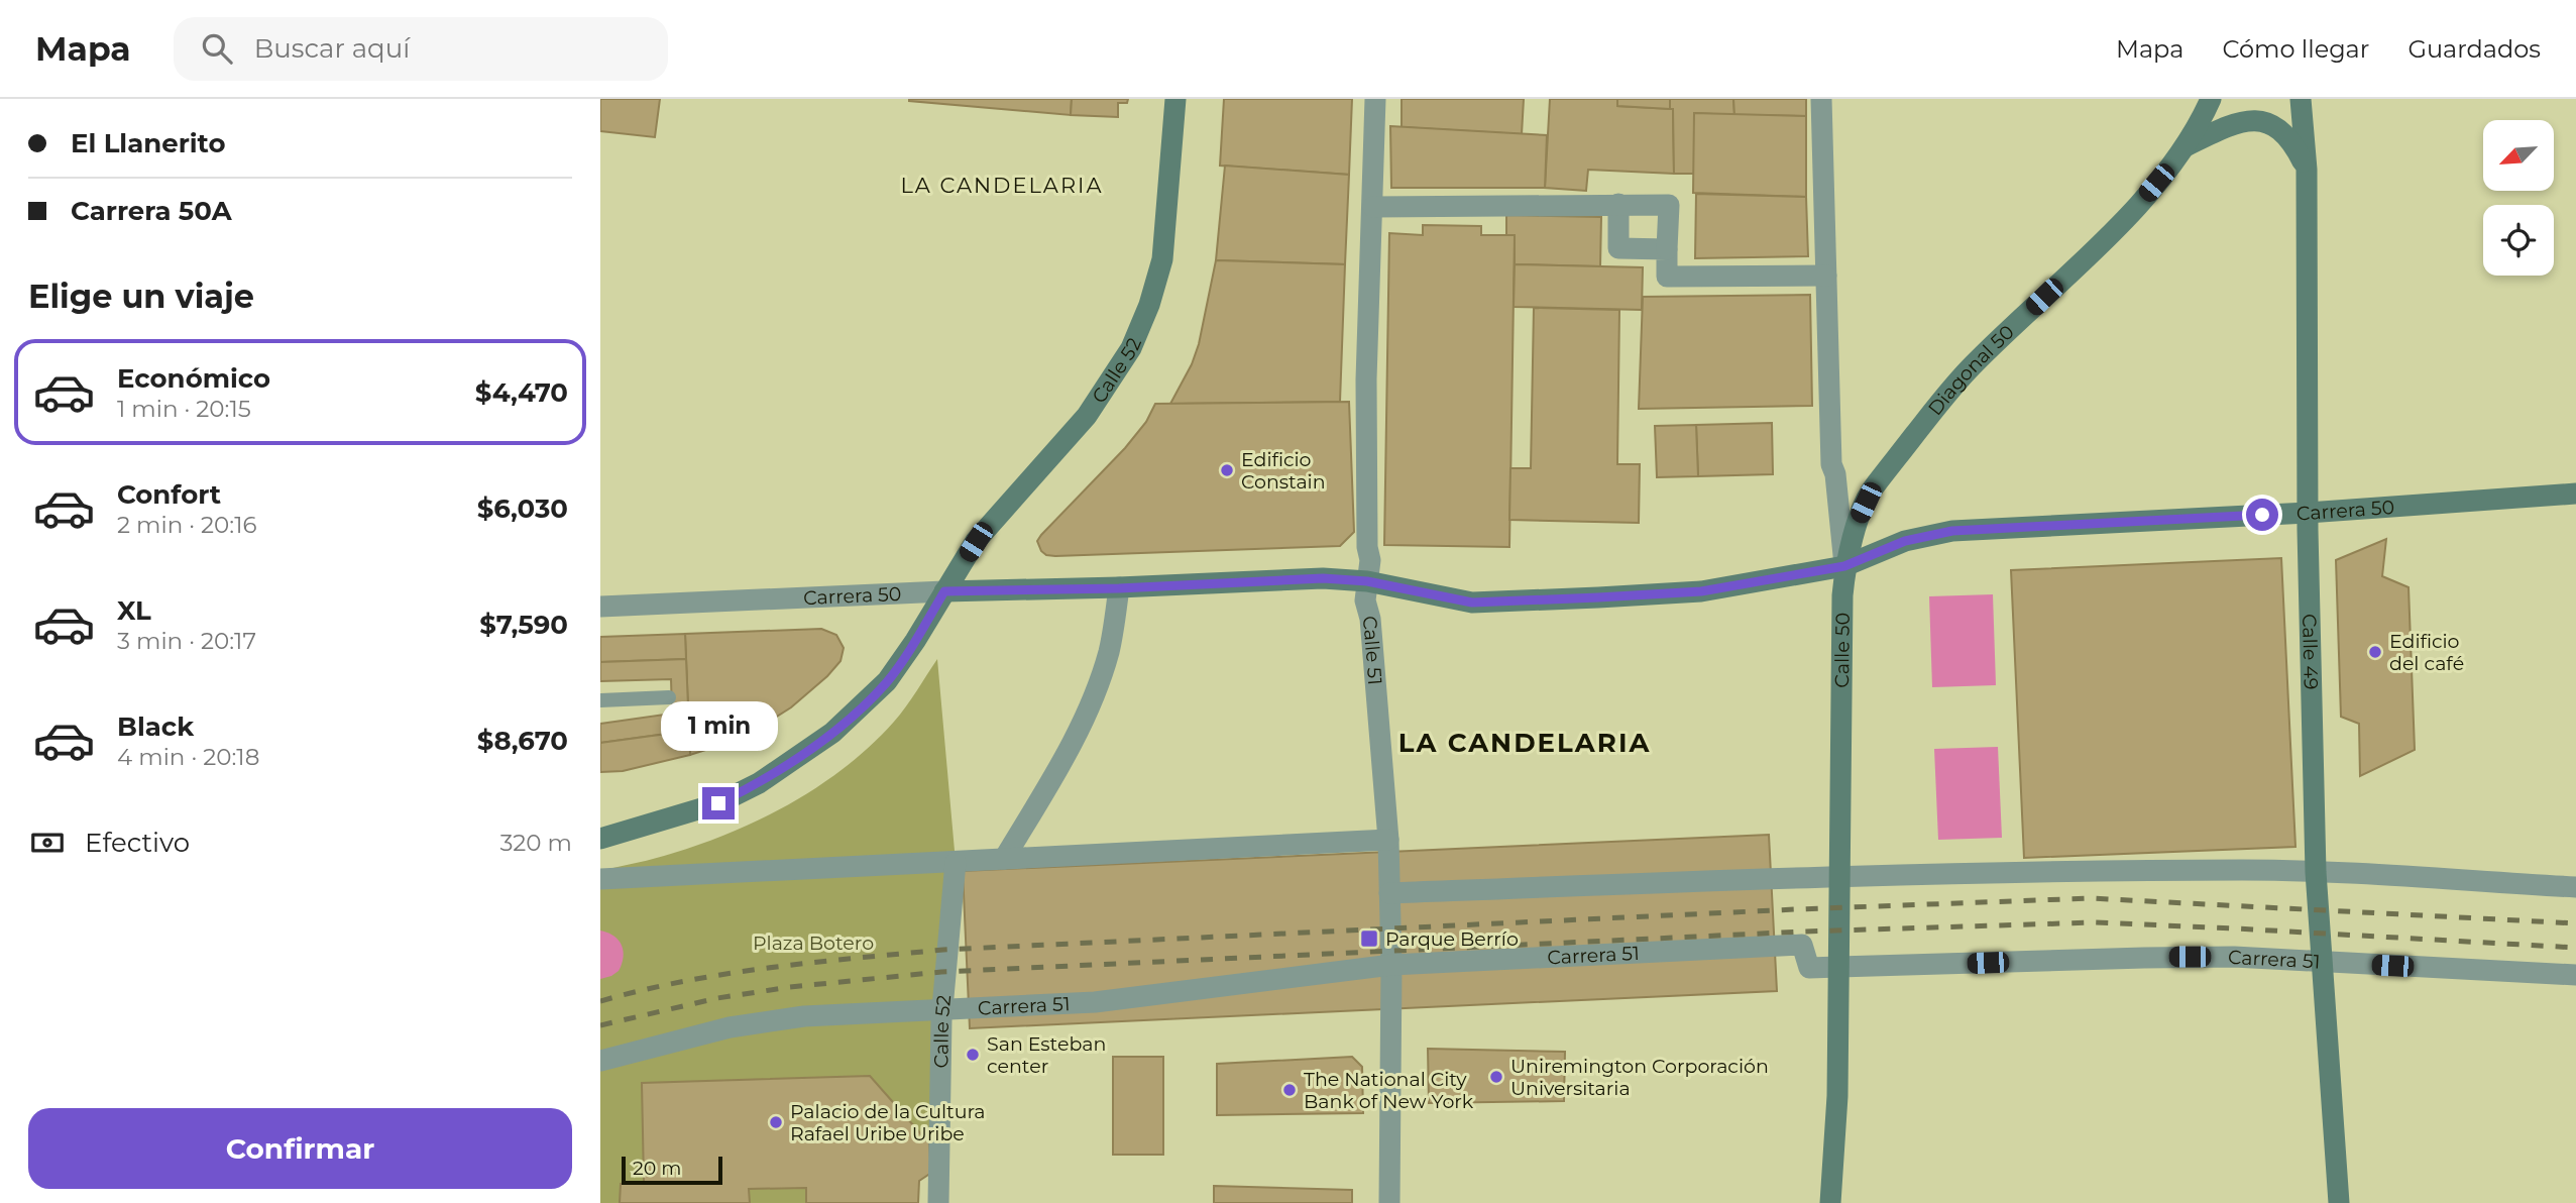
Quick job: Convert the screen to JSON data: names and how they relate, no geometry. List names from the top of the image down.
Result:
{
  "streets": {
    "main road": [
      "Calle 52",
      "Diagonal 50",
      "Carrera 50",
      "Calle 50",
      "Calle 49"
    ],
    "street": ["Calle 51", "Carrera 51"]
  },
  "crossings": [
    ["Calle 52", "Carrera 50"],
    ["Calle 52", "Carrera 51"],
    ["Diagonal 50", "Carrera 50"],
    ["Diagonal 50", "Calle 50"],
    ["Carrera 50", "Calle 50"],
    ["Carrera 50", "Calle 51"],
    ["Carrera 50", "Calle 49"],
    ["Calle 50", "Carrera 51"],
    ["Calle 51", "Carrera 51"],
    ["Calle 49", "Carrera 51"]
  ],
  "districts": ["LA CANDELARIA", "LA CANDELARIA"],
  "parks": ["Plaza Botero"],
  "places": {
    "other": [
      "Edificio Constain",
      "Edificio del café",
      "San Esteban center",
      "Uniremington Corporación Universitaria",
      "The National City Bank of New York",
      "Palacio de la Cultura Rafael Uribe Uribe"
    ],
    "transit": ["Parque Berrío"]
  },
  "scale_bar": "20 m",
  "north": "bottom left",
  "page": {
    "header": "Mapa",
    "search": "Buscar aquí",
    "nav": ["Mapa", "Cómo llegar", "Guardados"],
    "banner": ["El Llanerito", "Carrera 50A"],
    "heading": "Elige un viaje",
    "list": [
      {
        "name": "Económico",
        "note": "1 min · 20:15",
        "value": "$4,470"
      },
      {
        "name": "Confort",
        "note": "2 min · 20:16",
        "value": "$6,030"
      },
      {
        "name": "XL",
        "note": "3 min · 20:17",
        "value": "$7,590"
      },
      {
        "name": "Black",
        "note": "4 min · 20:18",
        "value": "$8,670"
      }
    ],
    "bubble": "1 min",
    "pay": ["Efectivo", "320 m"],
    "buttons": "Confirmar",
    "scale": "20 m"
  }
}
